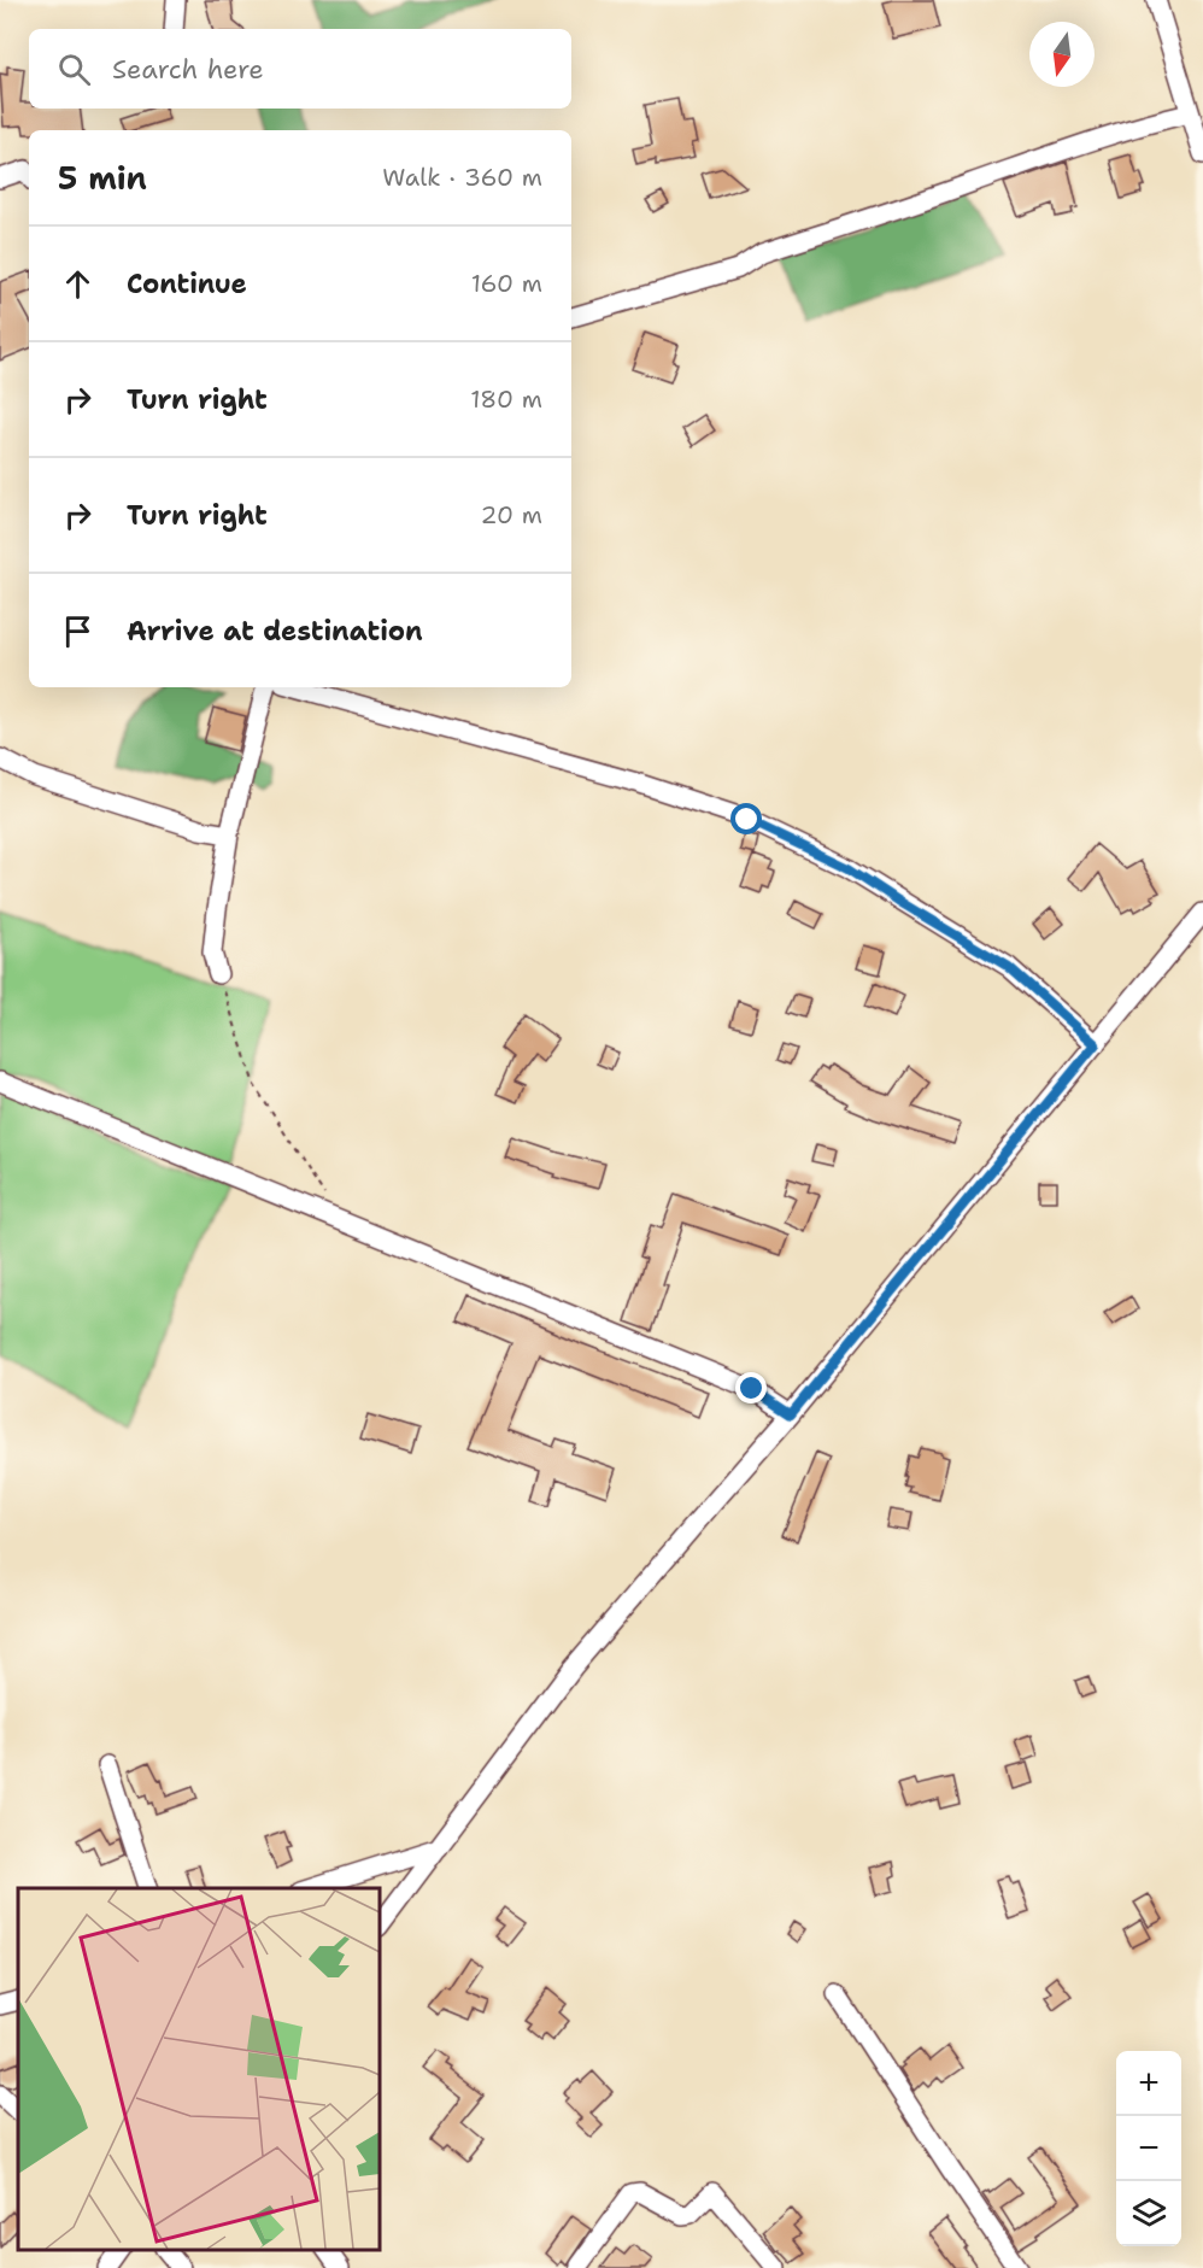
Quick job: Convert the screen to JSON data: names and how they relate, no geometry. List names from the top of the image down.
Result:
{
  "north": "bottom",
  "page": {
    "search": "Search here",
    "heading": ["5 min", "Walk · 360 m"],
    "list": [
      ["Continue", "160 m"],
      ["Turn right", "180 m"],
      ["Turn right", "20 m"],
      "Arrive at destination"
    ],
    "map_buttons": ["+", "−"]
  }
}
